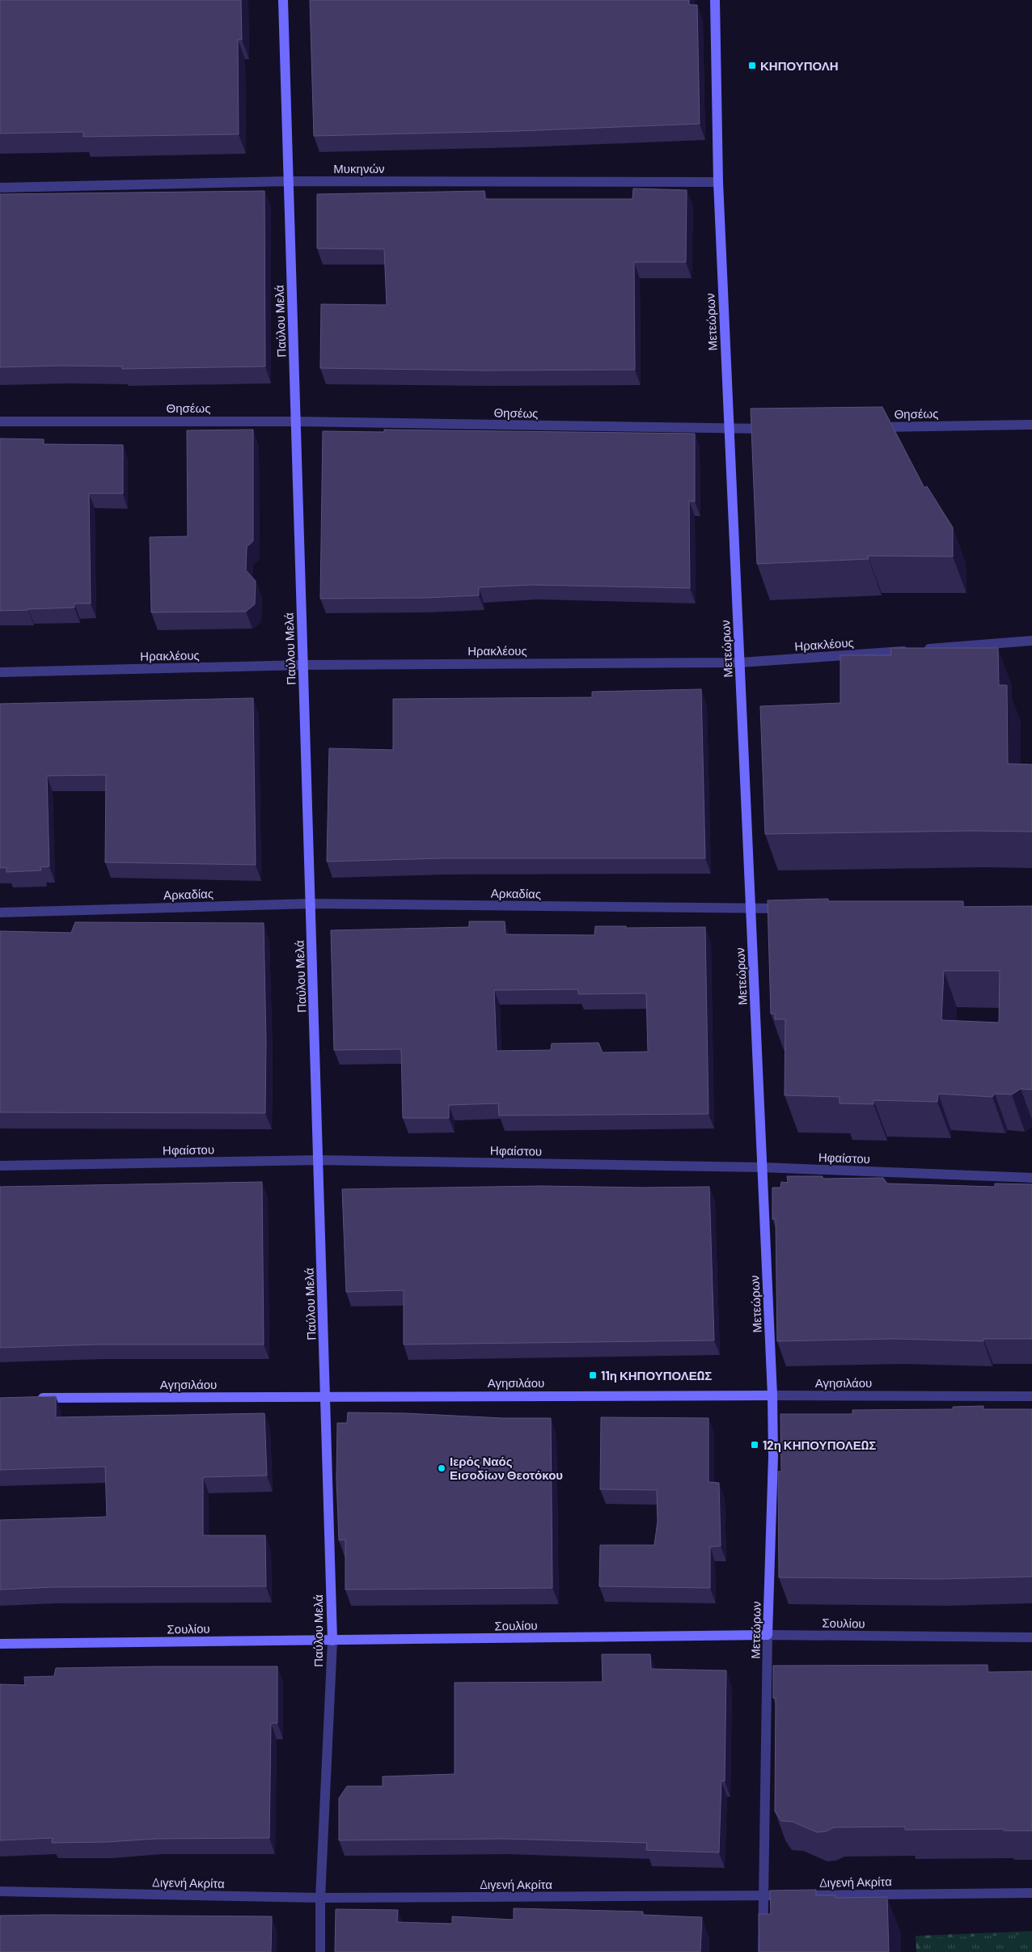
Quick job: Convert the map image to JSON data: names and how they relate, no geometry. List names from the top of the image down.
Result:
{
  "streets": {
    "street": [
      "Μυκηνών",
      "Παύλου Μελά",
      "Μετεώρων",
      "Θησέως",
      "Ηρακλέους",
      "Αρκαδίας",
      "Ηφαίστου",
      "Αγησιλάου",
      "Σουλίου",
      "Διγενή Ακρίτα"
    ]
  },
  "crossings": [
    ["Μυκηνών", "Παύλου Μελά"],
    ["Μυκηνών", "Μετεώρων"],
    ["Παύλου Μελά", "Θησέως"],
    ["Παύλου Μελά", "Ηρακλέους"],
    ["Παύλου Μελά", "Αρκαδίας"],
    ["Παύλου Μελά", "Ηφαίστου"],
    ["Παύλου Μελά", "Αγησιλάου"],
    ["Παύλου Μελά", "Σουλίου"],
    ["Παύλου Μελά", "Διγενή Ακρίτα"],
    ["Μετεώρων", "Θησέως"],
    ["Μετεώρων", "Ηρακλέους"],
    ["Μετεώρων", "Αρκαδίας"],
    ["Μετεώρων", "Ηφαίστου"],
    ["Μετεώρων", "Αγησιλάου"],
    ["Μετεώρων", "Σουλίου"],
    ["Μετεώρων", "Διγενή Ακρίτα"]
  ],
  "places": {
    "transit": ["ΚΗΠΟΥΠΟΛΗ", "11η ΚΗΠΟΥΠΟΛΕΩΣ", "12η ΚΗΠΟΥΠΟΛΕΩΣ"],
    "other": ["Ιερός Ναός Εισοδίων Θεοτόκου"]
  }
}
